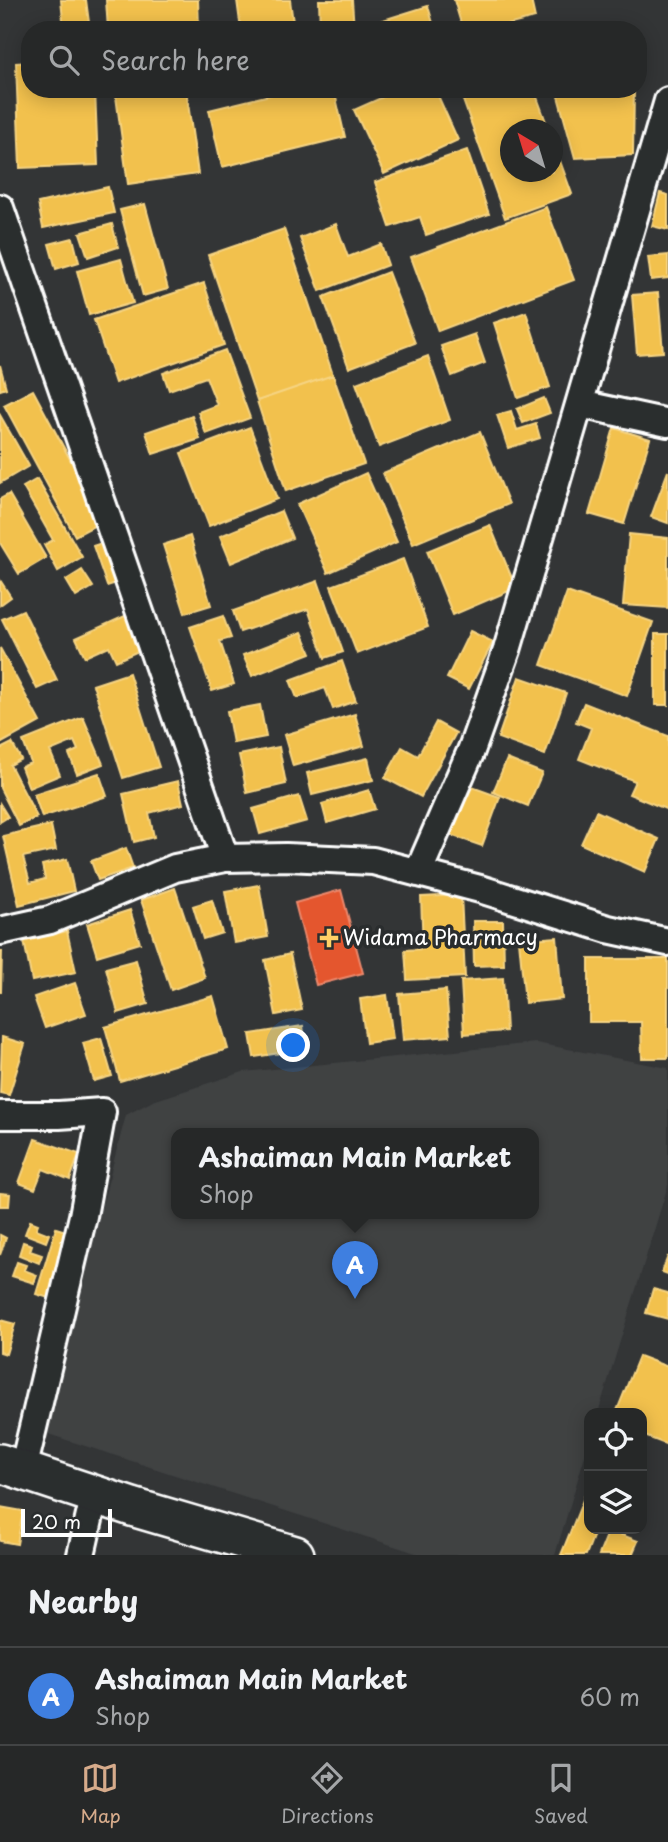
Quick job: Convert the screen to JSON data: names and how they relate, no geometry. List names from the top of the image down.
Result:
{
  "places": {
    "health": ["Widama Pharmacy"]
  },
  "scale_bar": "20 m",
  "north": "top left",
  "page": {
    "search": "Search here",
    "popup": ["Ashaiman Main Market", "Shop"],
    "pins": "A",
    "scale": "20 m",
    "heading": "Nearby",
    "list": [
      {
        "mark": "A",
        "name": "Ashaiman Main Market",
        "note": "Shop",
        "value": "60 m"
      }
    ],
    "nav": ["Map", "Directions", "Saved"]
  }
}
